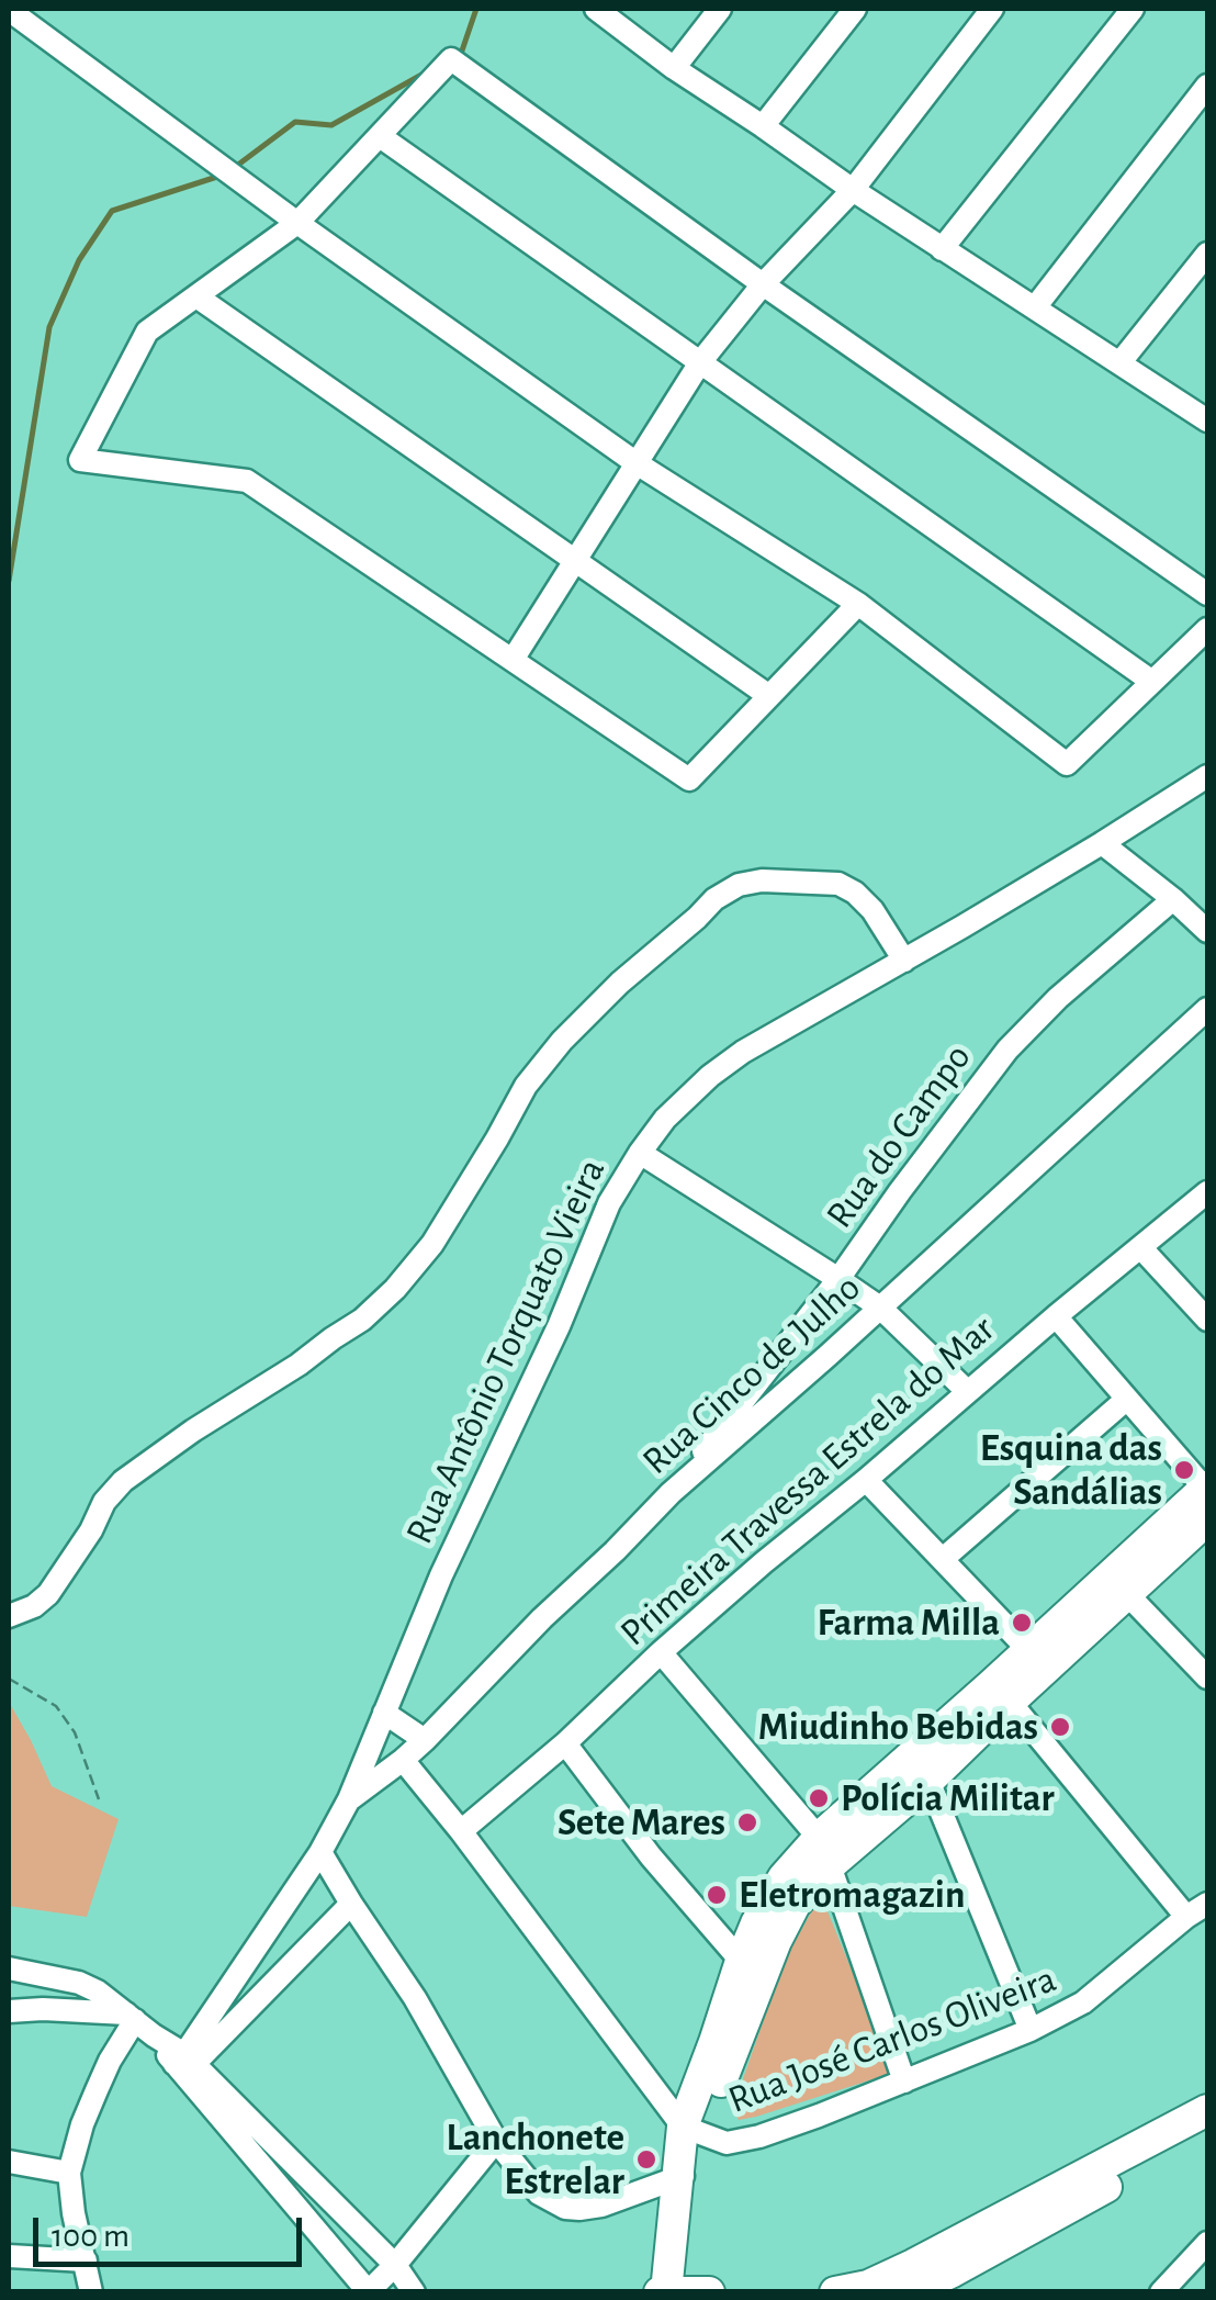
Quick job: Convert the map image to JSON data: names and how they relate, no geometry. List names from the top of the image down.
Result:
{
  "streets": {
    "street": [
      "Rua do Campo",
      "Rua Antônio Torquato Vieira",
      "Rua Cinco de Julho",
      "Primeira Travessa Estrela do Mar",
      "Rua José Carlos Oliveira"
    ]
  },
  "crossings": [
    ["Rua do Campo", "Rua Cinco de Julho"],
    ["Rua Antônio Torquato Vieira", "Rua Cinco de Julho"]
  ],
  "places": [
    "Esquina das Sandálias",
    "Farma Milla",
    "Miudinho Bebidas",
    "Polícia Militar",
    "Sete Mares",
    "Eletromagazin",
    "Lanchonete Estrelar"
  ],
  "scale_bar": "100 m"
}
